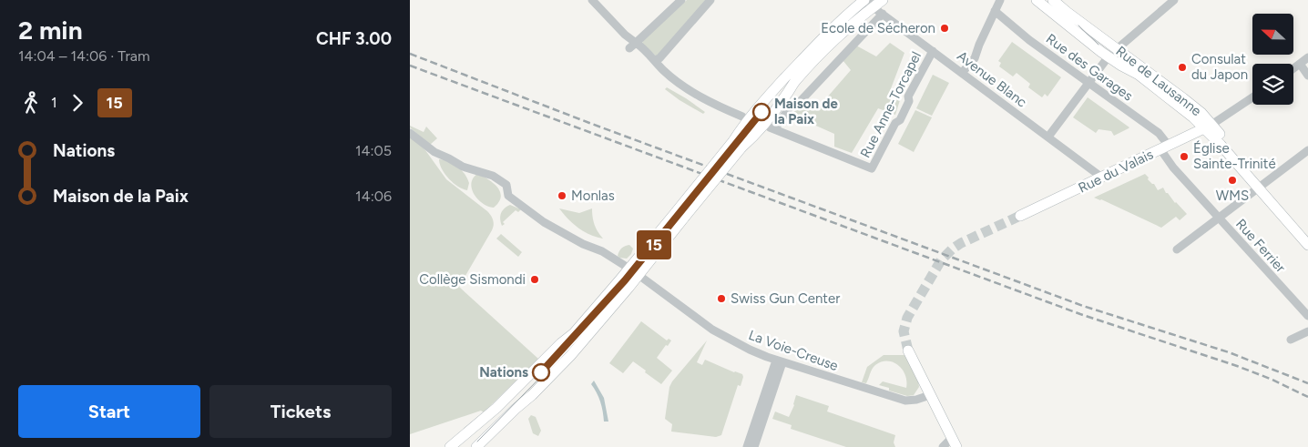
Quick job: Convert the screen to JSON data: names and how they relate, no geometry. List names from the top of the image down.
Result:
{
  "streets": {
    "main road": ["Rue de Lausanne", "Rue du Valais"],
    "street": [
      "Rue des Garages",
      "Avenue Blanc",
      "Rue Anne-Torcapel",
      "Rue Ferrier",
      "La Voie-Creuse"
    ]
  },
  "crossings": [
    ["Rue des Garages", "Rue du Valais"],
    ["Rue des Garages", "Rue Ferrier"],
    ["Avenue Blanc", "Rue Anne-Torcapel"],
    ["Avenue Blanc", "Rue du Valais"],
    ["Rue de Lausanne", "Rue du Valais"],
    ["Rue du Valais", "Rue Ferrier"]
  ],
  "places": [
    "Ecole de Sécheron",
    "Consulat du Japon",
    "Maison de la Paix",
    "Église Sainte-Trinité",
    "WMS",
    "Monlas",
    "Collège Sismondi",
    "Swiss Gun Center",
    "Nations"
  ],
  "lines": ["tram line 15"],
  "north": "left",
  "page": {
    "heading": ["2 min", "14:04 – 14:06 · Tram", "CHF 3.00"],
    "on_map": "15",
    "legs": ["1", "15"],
    "list": [
      {
        "name": "Nations",
        "value": "14:05"
      },
      {
        "name": "Maison de la Paix",
        "value": "14:06"
      }
    ],
    "buttons": ["Start", "Tickets"]
  }
}
